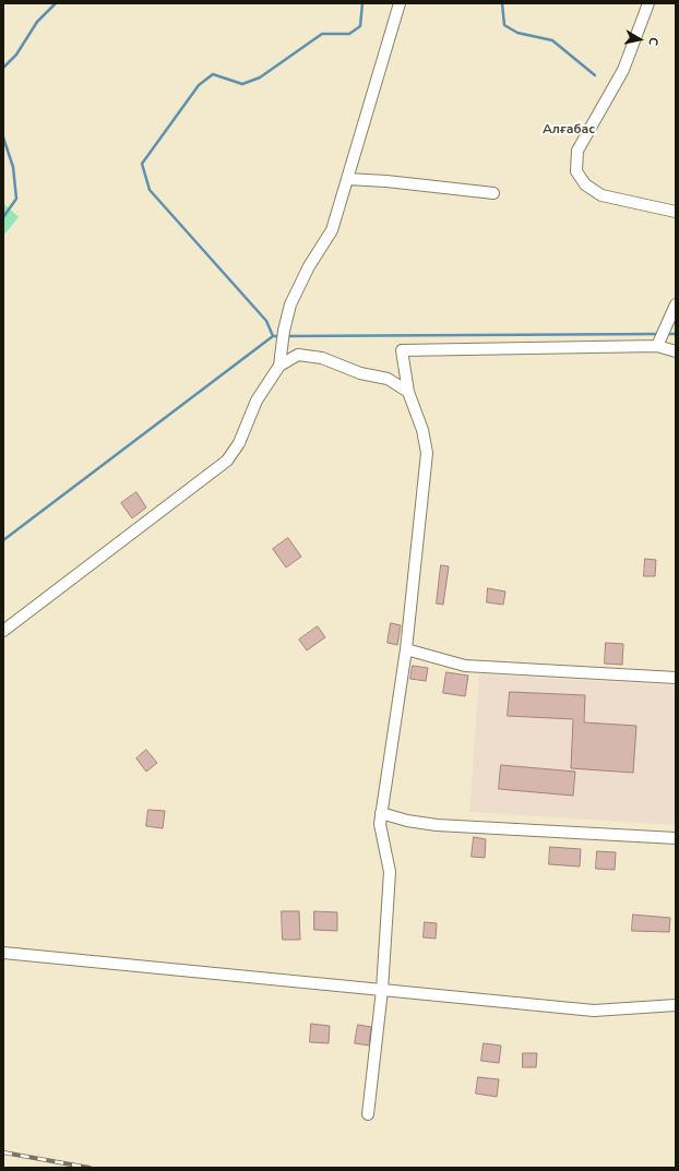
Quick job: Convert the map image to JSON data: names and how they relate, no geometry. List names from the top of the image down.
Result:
{
  "districts": ["Алғабас"],
  "north": "right"
}
